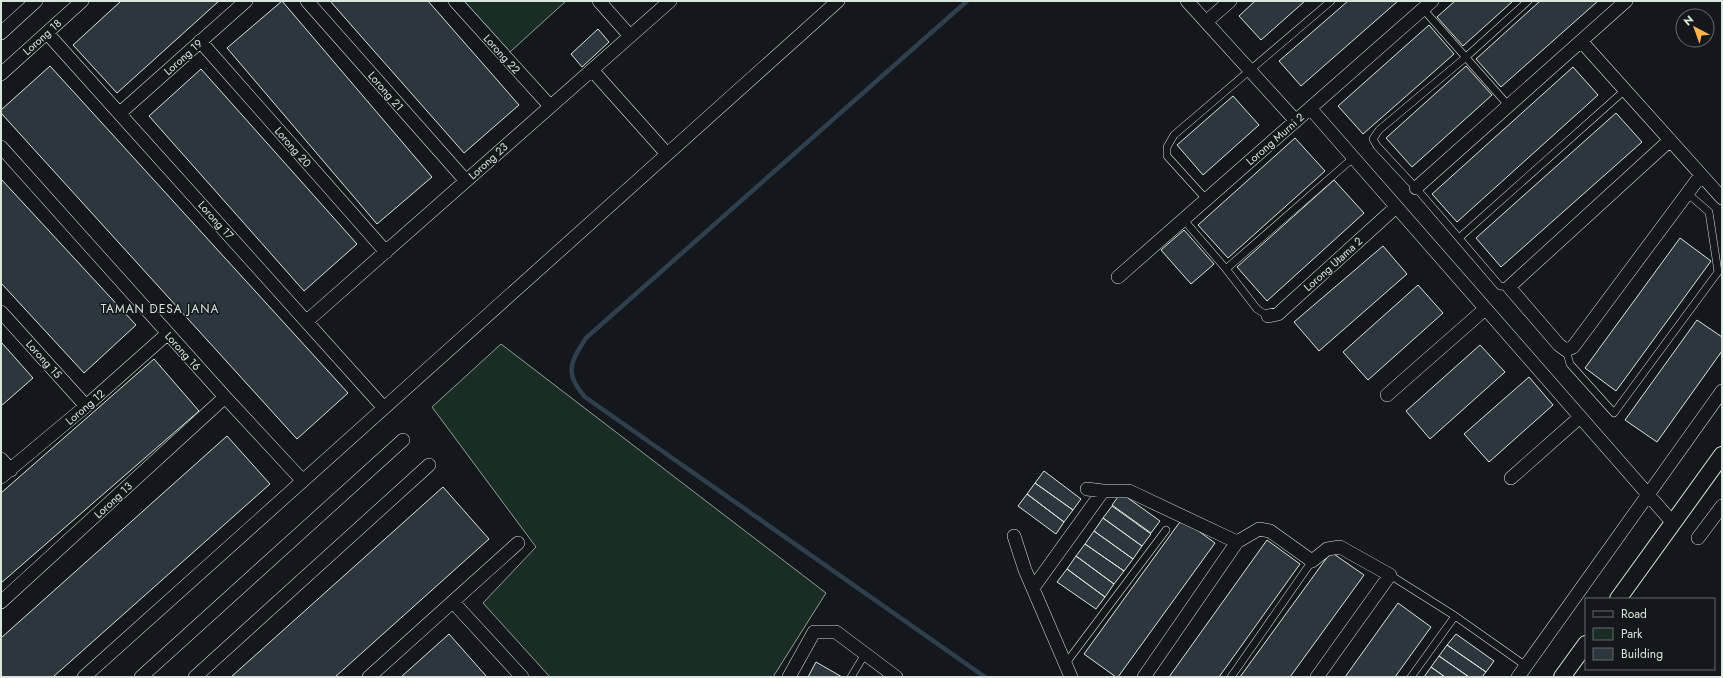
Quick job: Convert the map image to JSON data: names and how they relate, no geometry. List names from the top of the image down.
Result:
{
  "streets": {
    "street": [
      "Lorong 18",
      "Lorong 22",
      "Lorong 19",
      "Lorong 21",
      "Lorong Murni 2",
      "Lorong 20",
      "Lorong 23",
      "Lorong 17",
      "Lorong Utama 2",
      "Lorong 16",
      "Lorong 15",
      "Lorong 12",
      "Lorong 13"
    ]
  },
  "crossings": [
    ["Lorong 18", "Lorong 17"],
    ["Lorong 22", "Lorong 23"],
    ["Lorong 19", "Lorong 20"],
    ["Lorong 19", "Lorong 17"],
    ["Lorong 21", "Lorong 23"],
    ["Lorong 20", "Lorong 23"],
    ["Lorong 23", "Lorong 17"],
    ["Lorong 16", "Lorong 12"],
    ["Lorong 16", "Lorong 13"],
    ["Lorong 15", "Lorong 12"]
  ],
  "districts": ["TAMAN DESA JANA"],
  "legend": ["Road", "Park", "Building"],
  "north": "top left"
}
